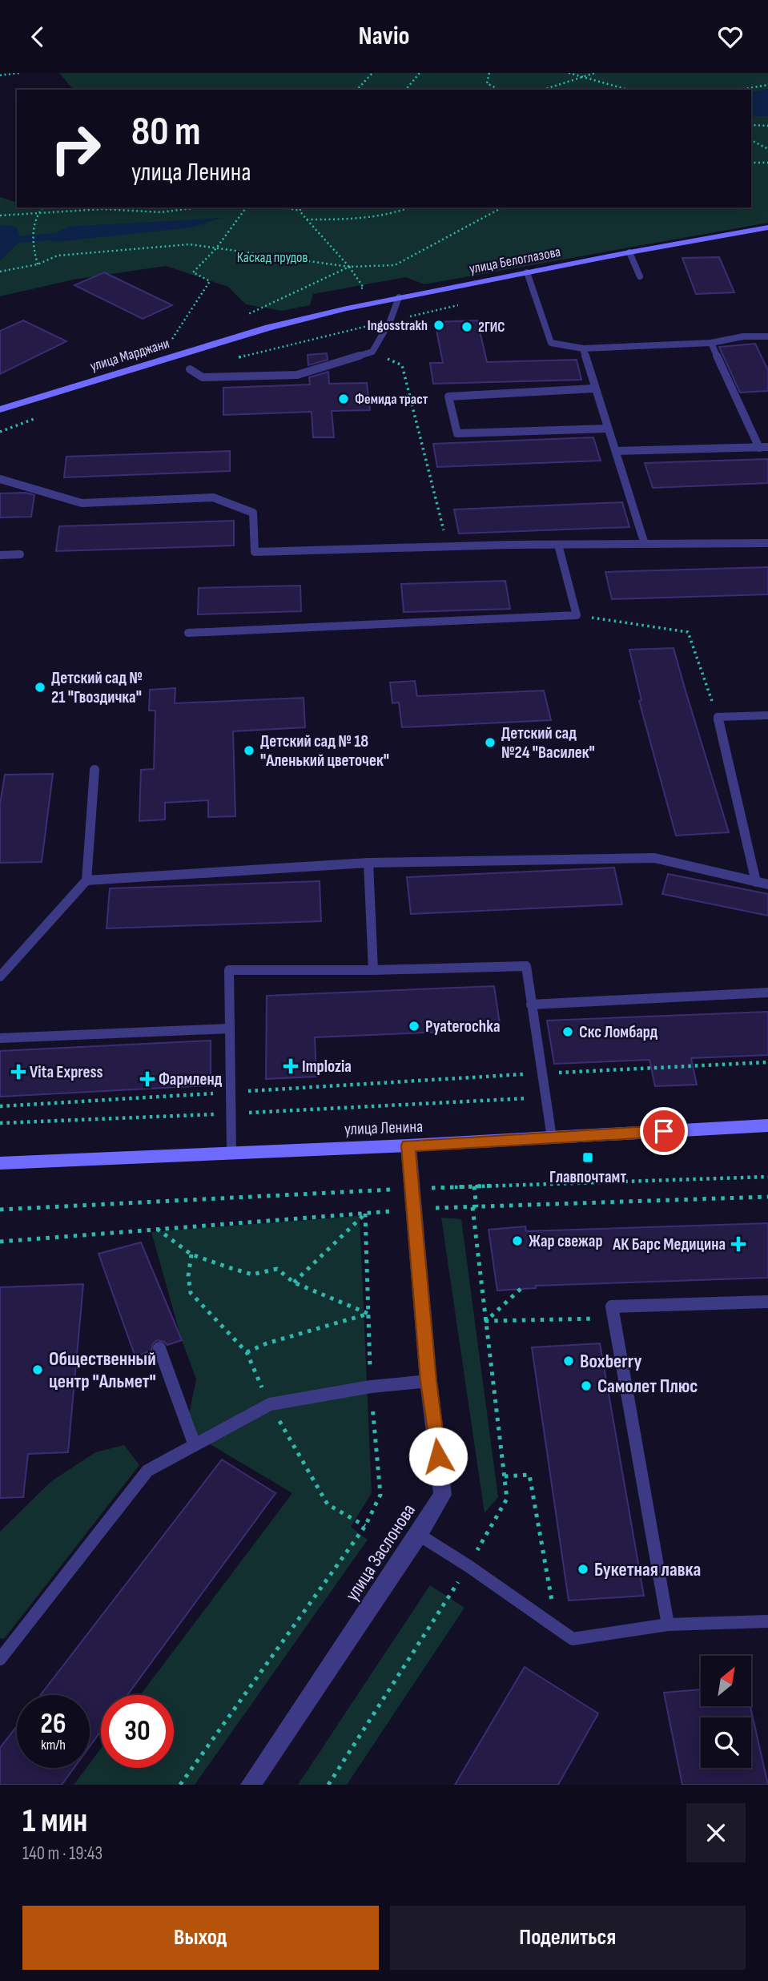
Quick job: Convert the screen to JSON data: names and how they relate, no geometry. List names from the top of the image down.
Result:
{
  "streets": {
    "street": [
      "улица Белоглазова",
      "улица Марджани",
      "улица Ленина",
      "улица Заслонова"
    ]
  },
  "crossings": [
    ["улица Белоглазова", "улица Марджани"],
    ["улица Ленина", "улица Заслонова"]
  ],
  "parks": ["Каскад прудов"],
  "places": {
    "other": [
      "Ingosstrakh",
      "2ГИС",
      "Фемида траст",
      "Детский сад № 21 \"Гвоздичка\"",
      "Детский сад №24 \"Василек\"",
      "Детский сад № 18 \"Аленький цветочек\"",
      "Pyaterochka",
      "Скс Ломбард",
      "Жар свежар",
      "Boxberry",
      "Общественный центр \"Альмет\"",
      "Самолет Плюс",
      "Букетная лавка"
    ],
    "health": [
      "Implozia",
      "Vita Express",
      "Фармленд",
      "АК Барс Медицина"
    ],
    "transit": ["Главпочтамт"]
  },
  "north": "top right",
  "page": {
    "header": "Navio",
    "turn": ["80 m", "улица Ленина"],
    "speed": "26 km/h",
    "limit": "30",
    "heading": ["1 мин", "140 m · 19:43"],
    "buttons": ["Выход", "Поделиться"]
  }
}
